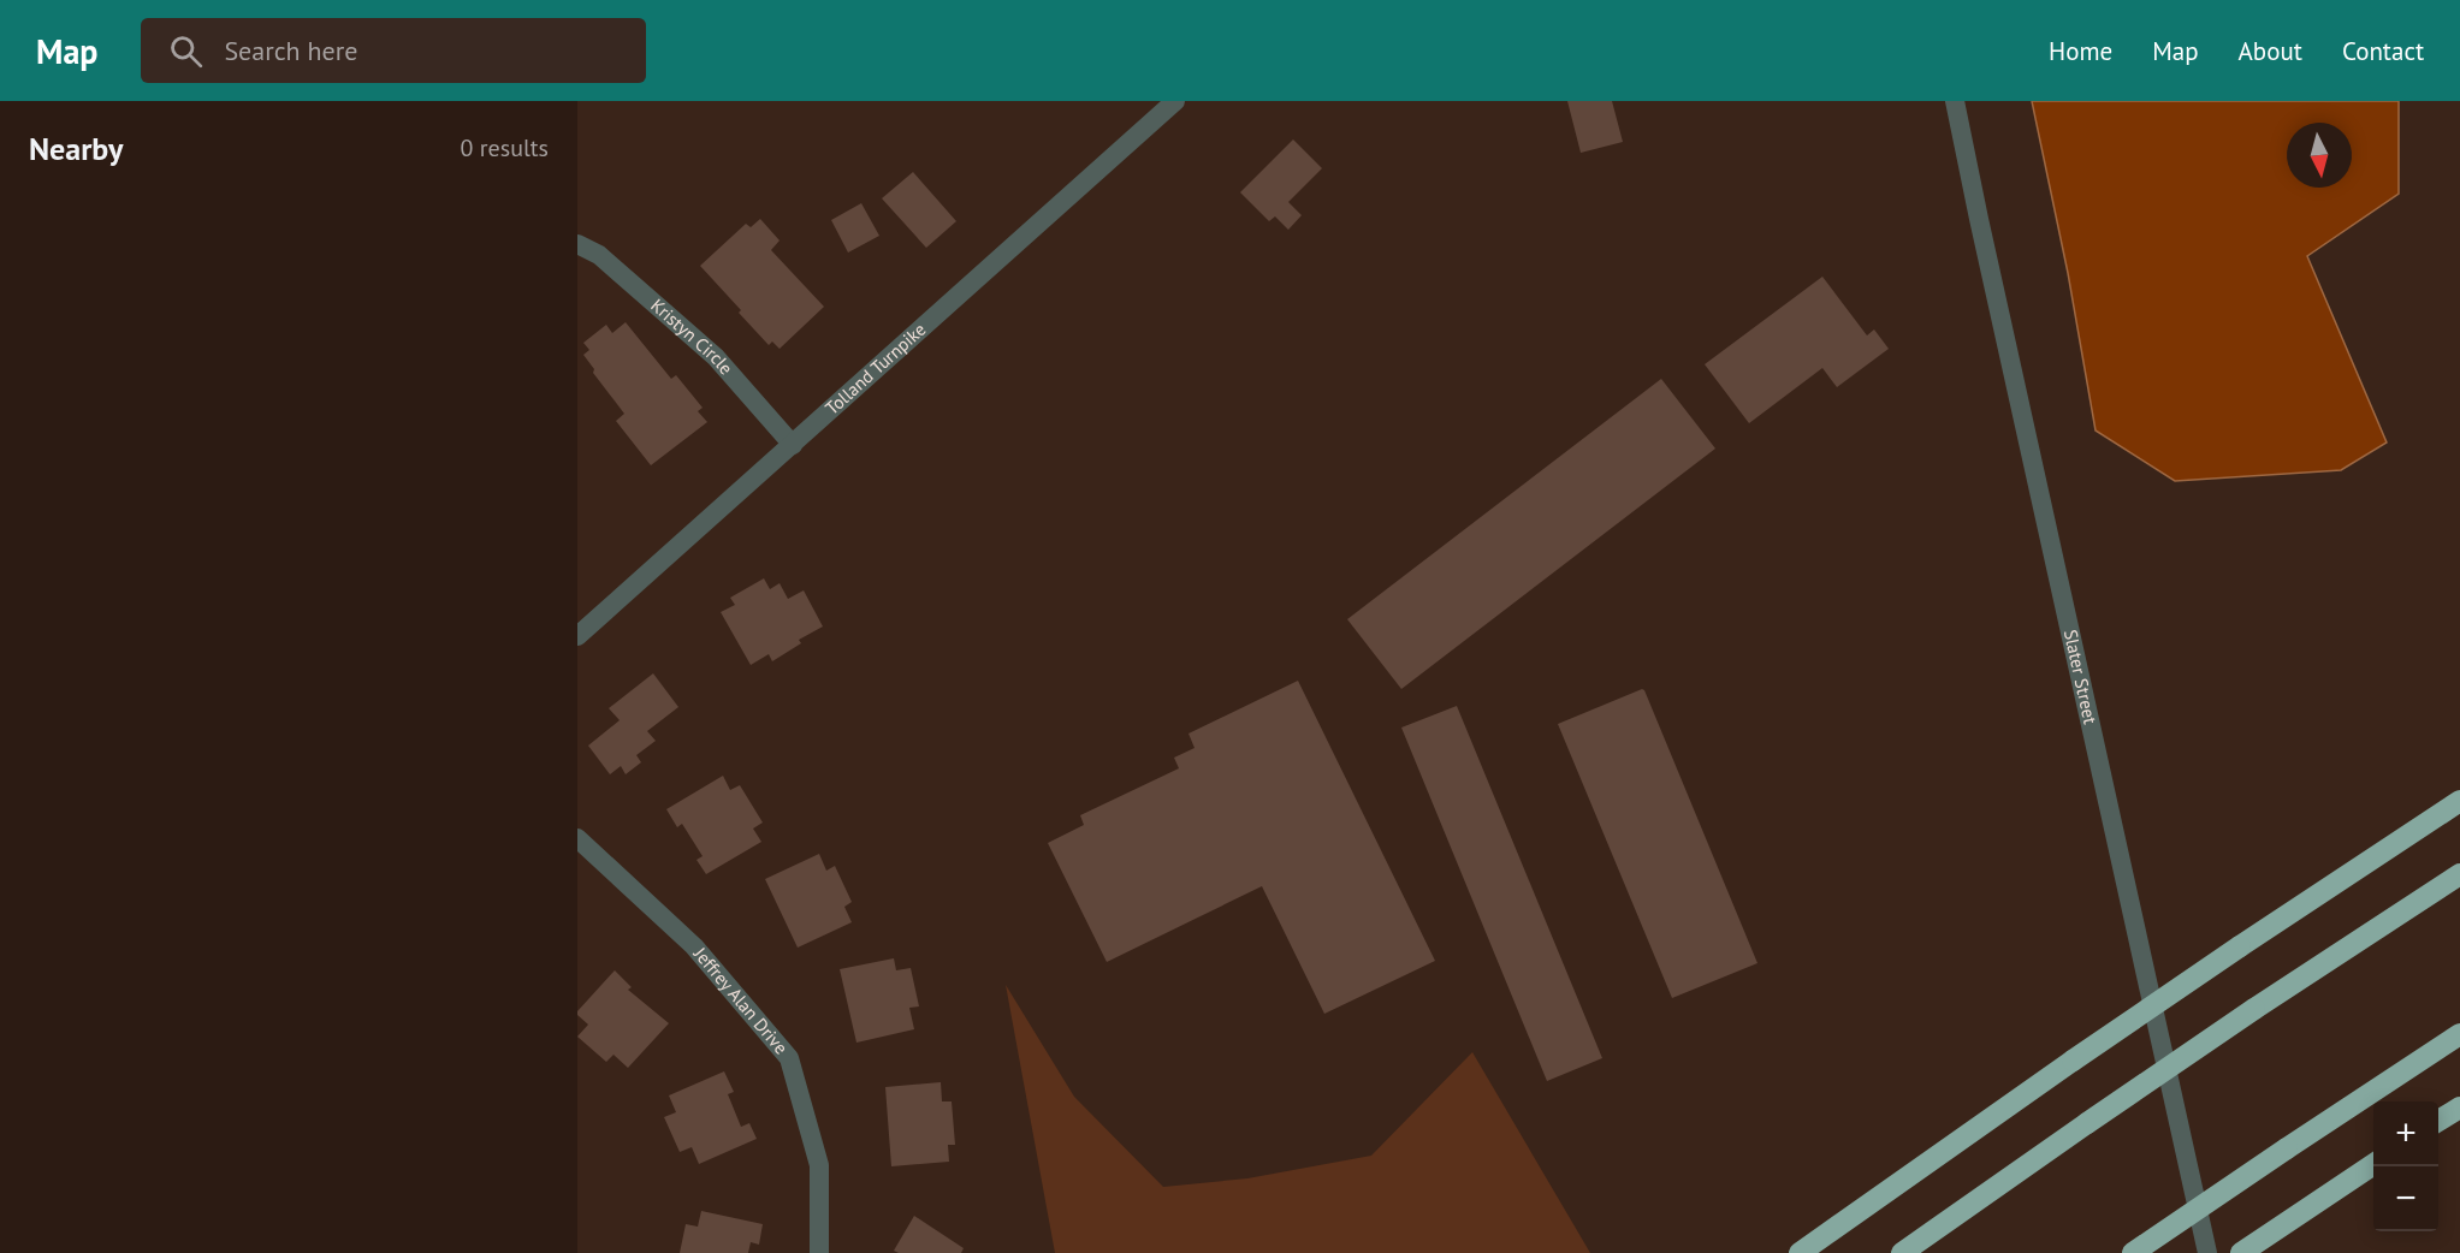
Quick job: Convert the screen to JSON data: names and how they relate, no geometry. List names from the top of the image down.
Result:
{
  "streets": {
    "street": [
      "Kristyn Circle",
      "Tolland Turnpike",
      "Slater Street",
      "Jeffrey Alan Drive"
    ]
  },
  "crossings": [
    ["Kristyn Circle", "Tolland Turnpike"]
  ],
  "north": "bottom",
  "page": {
    "header": "Map",
    "search": "Search here",
    "nav": [
      "Home",
      "Map",
      "About",
      "Contact"
    ],
    "heading": ["Nearby", "0 results"],
    "map_buttons": ["+", "−"]
  }
}
